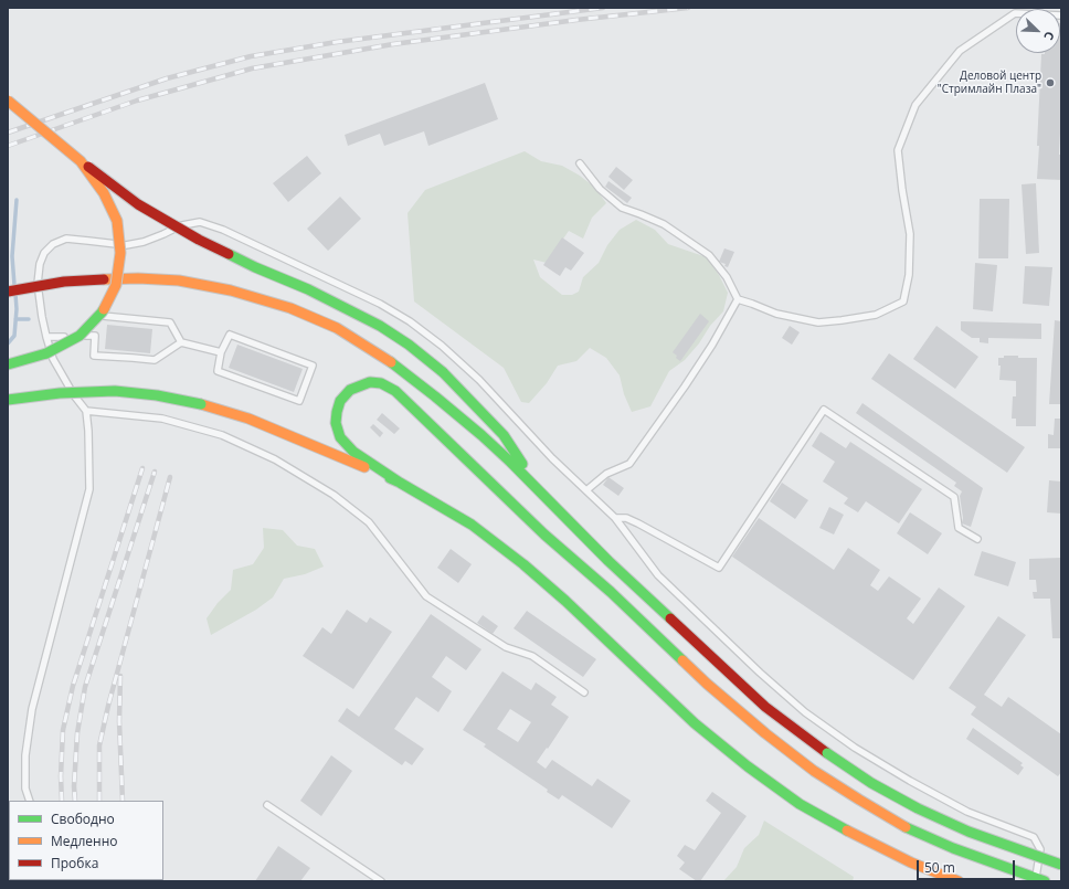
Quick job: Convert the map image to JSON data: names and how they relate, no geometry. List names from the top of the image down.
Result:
{
  "places": ["Деловой центр \"Стримлайн Плаза\""],
  "legend": ["Свободно", "Медленно", "Пробка"],
  "scale_bar": "50 m",
  "north": "bottom right"
}
